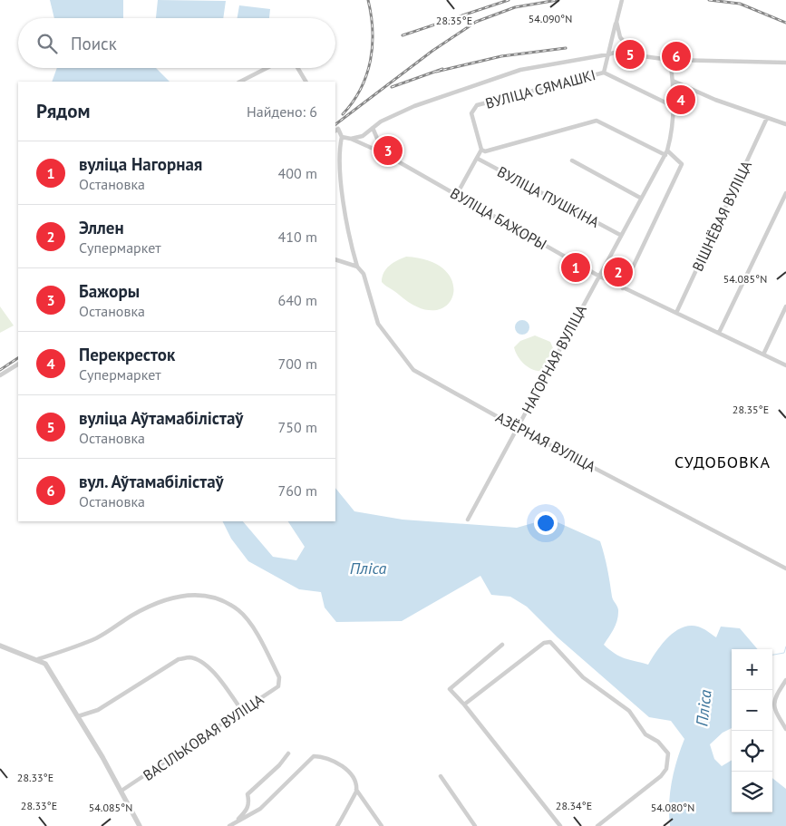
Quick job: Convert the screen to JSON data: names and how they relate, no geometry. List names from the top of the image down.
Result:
{
  "streets": {
    "street": [
      "ВУЛІЦА СЯМАШКІ",
      "ВУЛІЦА ПУШКІНА",
      "ВІШНЁВАЯ ВУЛІЦА",
      "ВУЛІЦА БАЖОРЫ",
      "НАГОРНАЯ ВУЛІЦА",
      "АЗЁРНАЯ ВУЛІЦА",
      "ВАСІЛЬКОВАЯ ВУЛІЦА"
    ]
  },
  "crossings": [
    ["ВУЛІЦА СЯМАШКІ", "НАГОРНАЯ ВУЛІЦА"],
    ["ВУЛІЦА ПУШКІНА", "НАГОРНАЯ ВУЛІЦА"],
    ["ВІШНЁВАЯ ВУЛІЦА", "ВУЛІЦА БАЖОРЫ"],
    ["ВУЛІЦА БАЖОРЫ", "НАГОРНАЯ ВУЛІЦА"],
    ["ВУЛІЦА БАЖОРЫ", "АЗЁРНАЯ ВУЛІЦА"],
    ["НАГОРНАЯ ВУЛІЦА", "АЗЁРНАЯ ВУЛІЦА"]
  ],
  "districts": ["СУДОБОВКА"],
  "water": ["Пліса"],
  "page": {
    "search": "Поиск",
    "pins": [
      "5",
      "6",
      "4",
      "3",
      "1",
      "2"
    ],
    "heading": ["Рядом", "Найдено: 6"],
    "list": [
      {
        "mark": "1",
        "name": "вуліца Нагорная",
        "note": "Остановка",
        "value": "400 m"
      },
      {
        "mark": "2",
        "name": "Эллен",
        "note": "Супермаркет",
        "value": "410 m"
      },
      {
        "mark": "3",
        "name": "Бажоры",
        "note": "Остановка",
        "value": "640 m"
      },
      {
        "mark": "4",
        "name": "Перекресток",
        "note": "Супермаркет",
        "value": "700 m"
      },
      {
        "mark": "5",
        "name": "вуліца Аўтамабілістаў",
        "note": "Остановка",
        "value": "750 m"
      },
      {
        "mark": "6",
        "name": "вул. Аўтамабілістаў",
        "note": "Остановка",
        "value": "760 m"
      }
    ],
    "map_buttons": ["+", "−"]
  },
  "coordinates": [
    "54.090°N",
    "28.35°E",
    "54.085°N",
    "28.33°E",
    "28.34°E",
    "54.080°N"
  ]
}
